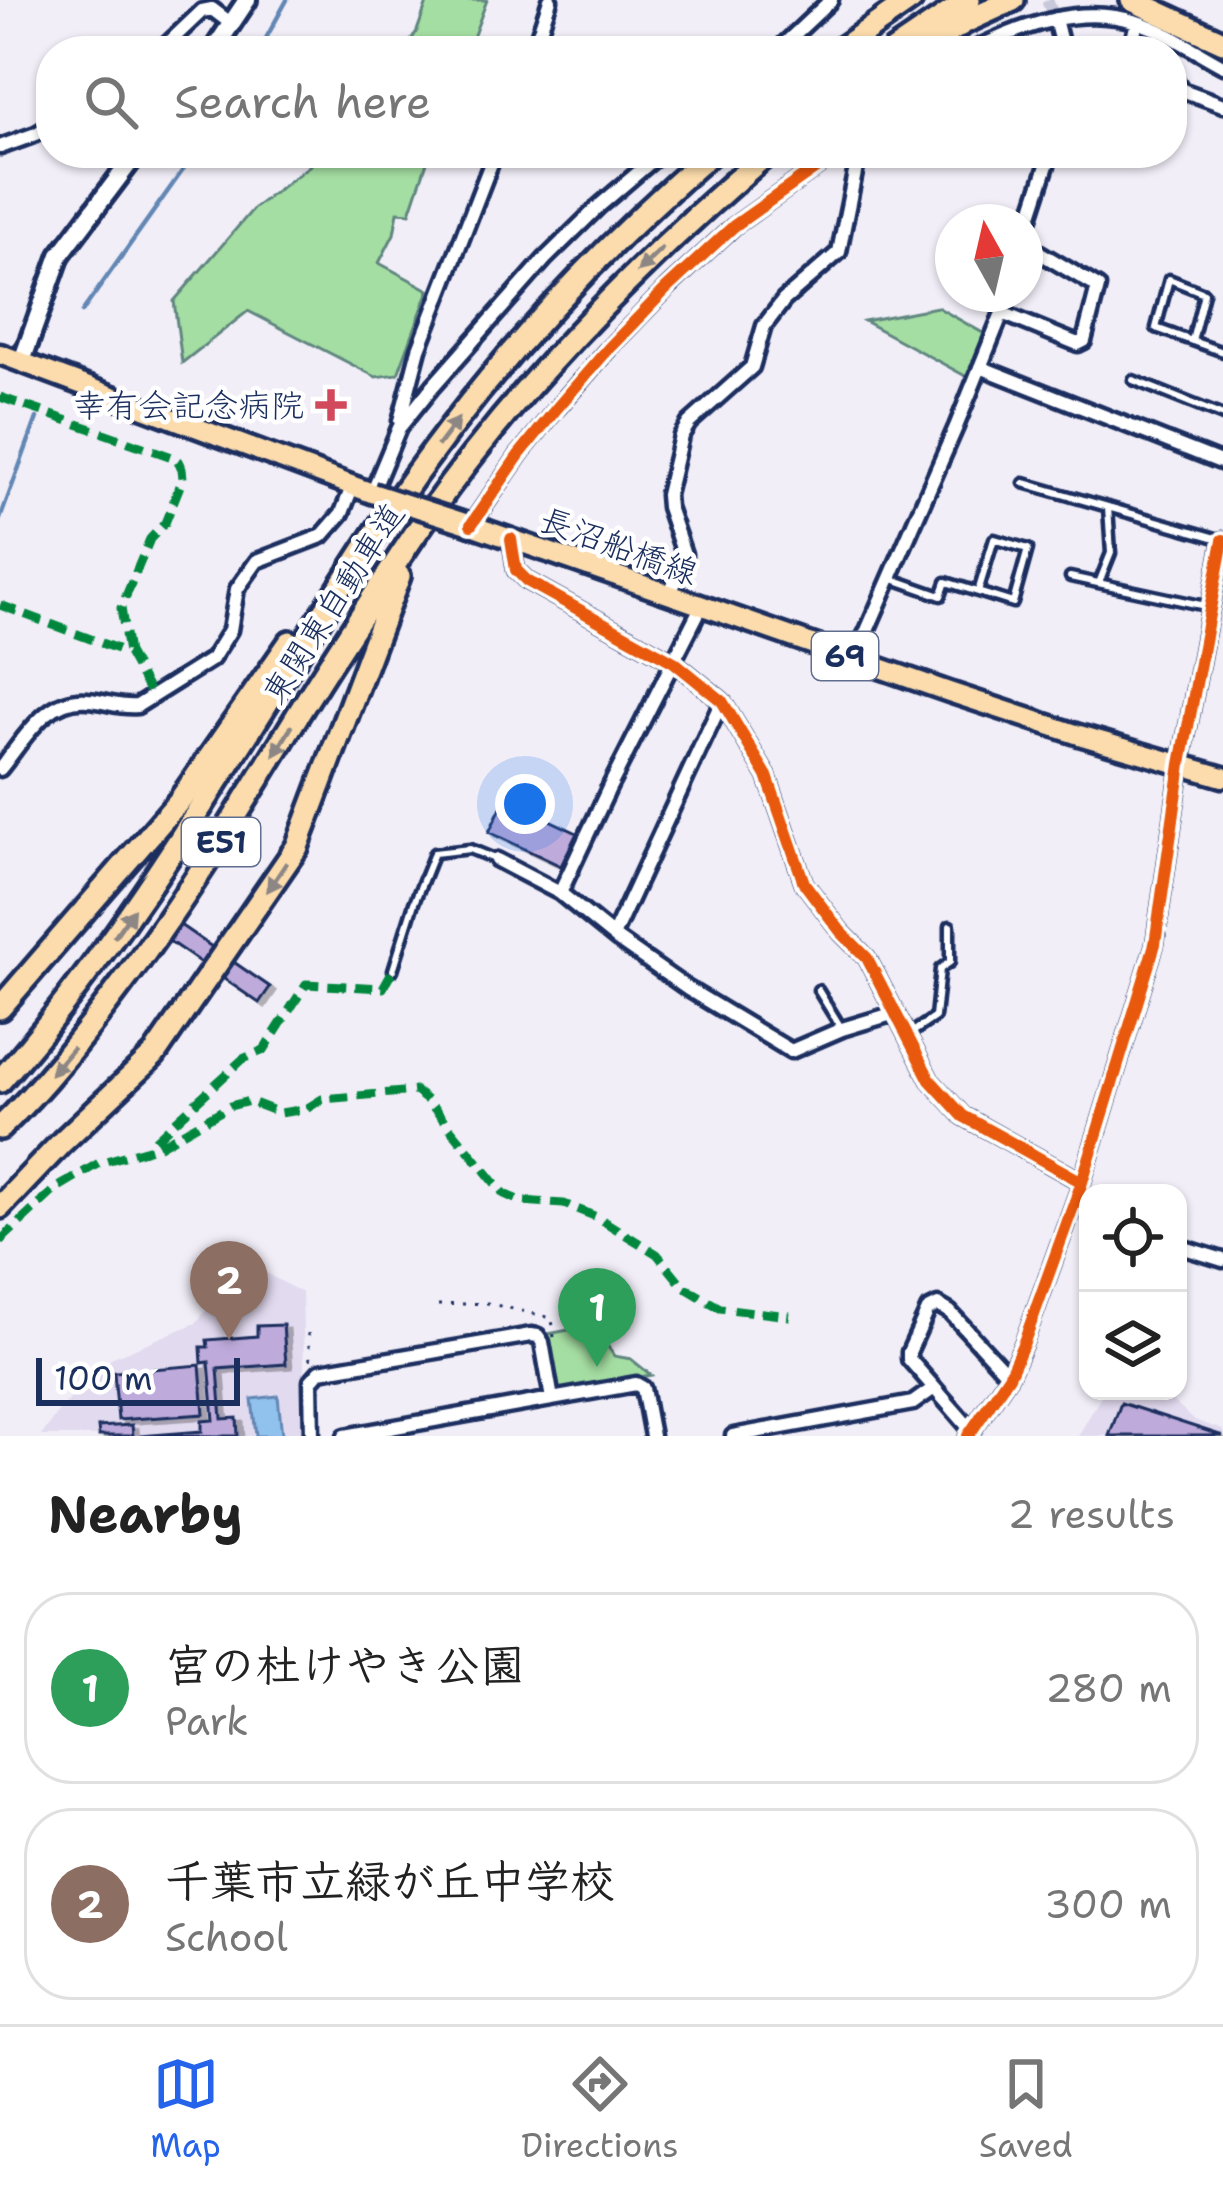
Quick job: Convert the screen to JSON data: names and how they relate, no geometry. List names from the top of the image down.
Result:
{
  "streets": {
    "highway": ["東関東自動車道", "E51"],
    "main road": ["長沼船橋線", "69"]
  },
  "places": {
    "health": ["幸有会記念病院"]
  },
  "scale_bar": "100 m",
  "north": "top",
  "page": {
    "search": "Search here",
    "pins": ["2", "1"],
    "scale": "100 m",
    "heading": ["Nearby", "2 results"],
    "list": [
      {
        "mark": "1",
        "name": "宮の杜けやき公園",
        "note": "Park",
        "value": "280 m"
      },
      {
        "mark": "2",
        "name": "千葉市立緑が丘中学校",
        "note": "School",
        "value": "300 m"
      }
    ],
    "nav": ["Map", "Directions", "Saved"]
  }
}
